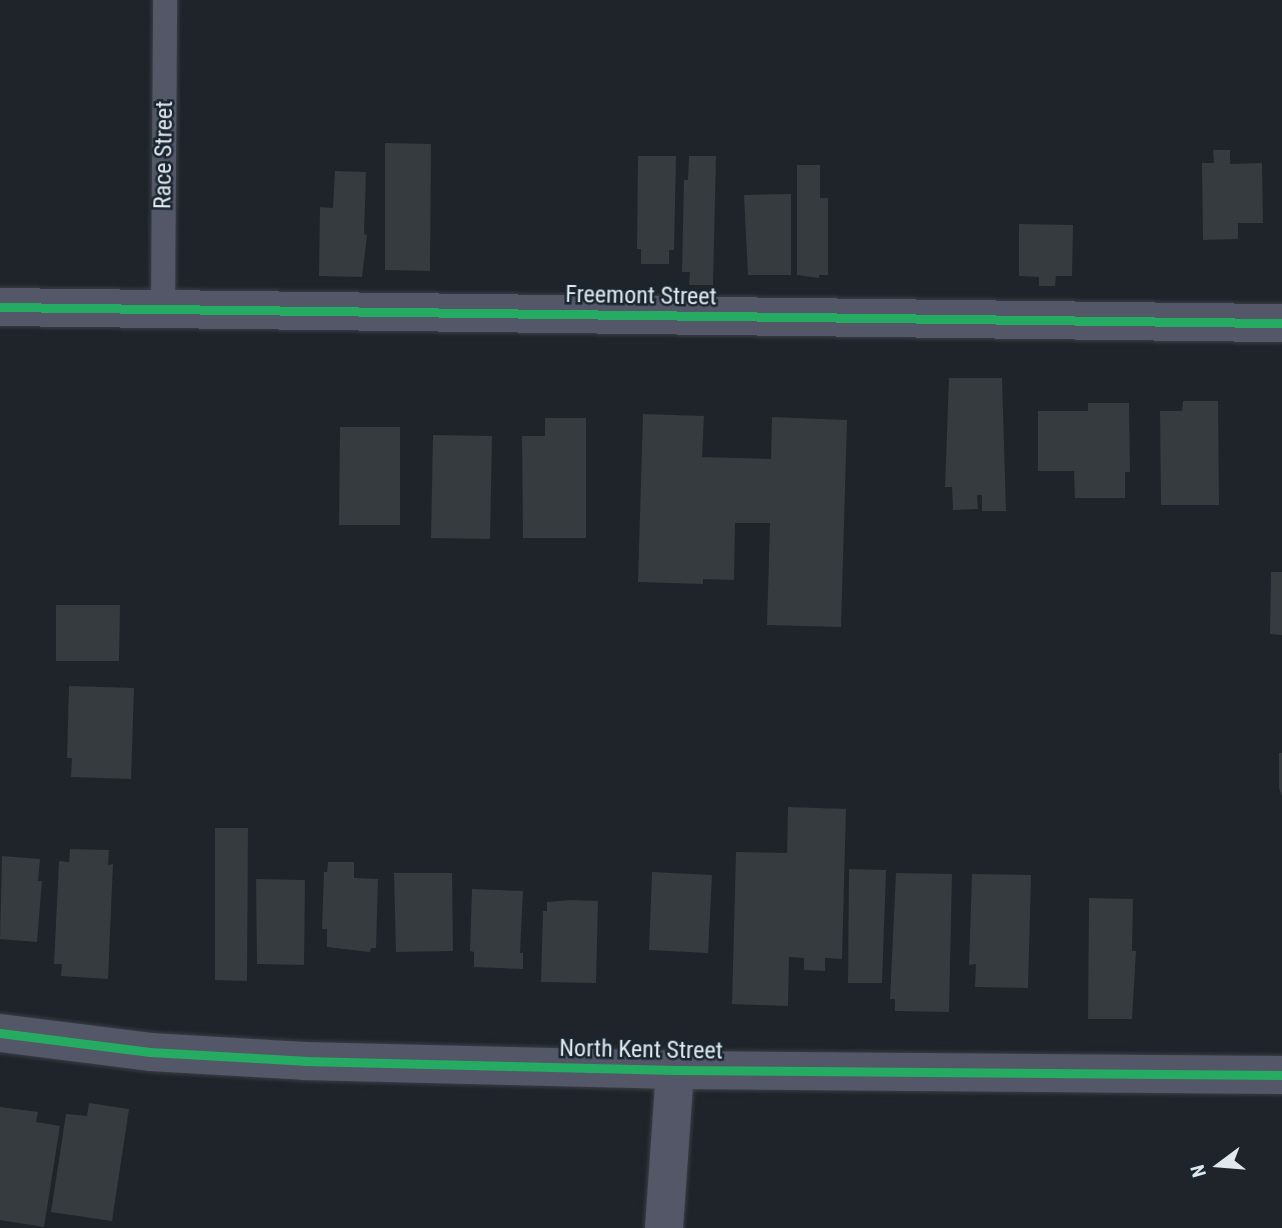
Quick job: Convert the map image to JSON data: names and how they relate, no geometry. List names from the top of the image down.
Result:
{
  "streets": {
    "street": ["Freemont Street", "North Kent Street"],
    "lane": ["Race Street"]
  },
  "crossings": [
    ["Race Street", "Freemont Street"]
  ],
  "north": "left"
}
